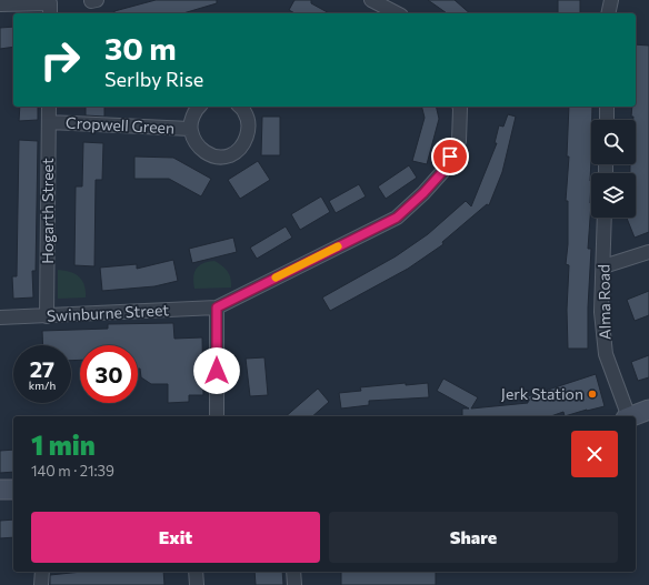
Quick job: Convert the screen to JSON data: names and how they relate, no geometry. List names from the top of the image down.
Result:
{
  "streets": {
    "street": [
      "Cropwell Green",
      "Hogarth Street",
      "Alma Road",
      "Swinburne Street"
    ]
  },
  "crossings": [
    ["Cropwell Green", "Hogarth Street"],
    ["Hogarth Street", "Swinburne Street"]
  ],
  "places": ["Jerk Station"],
  "page": {
    "turn": ["30 m", "Serlby Rise"],
    "speed": "27 km/h",
    "limit": "30",
    "heading": ["1 min", "140 m · 21:39"],
    "buttons": ["Exit", "Share"]
  }
}
